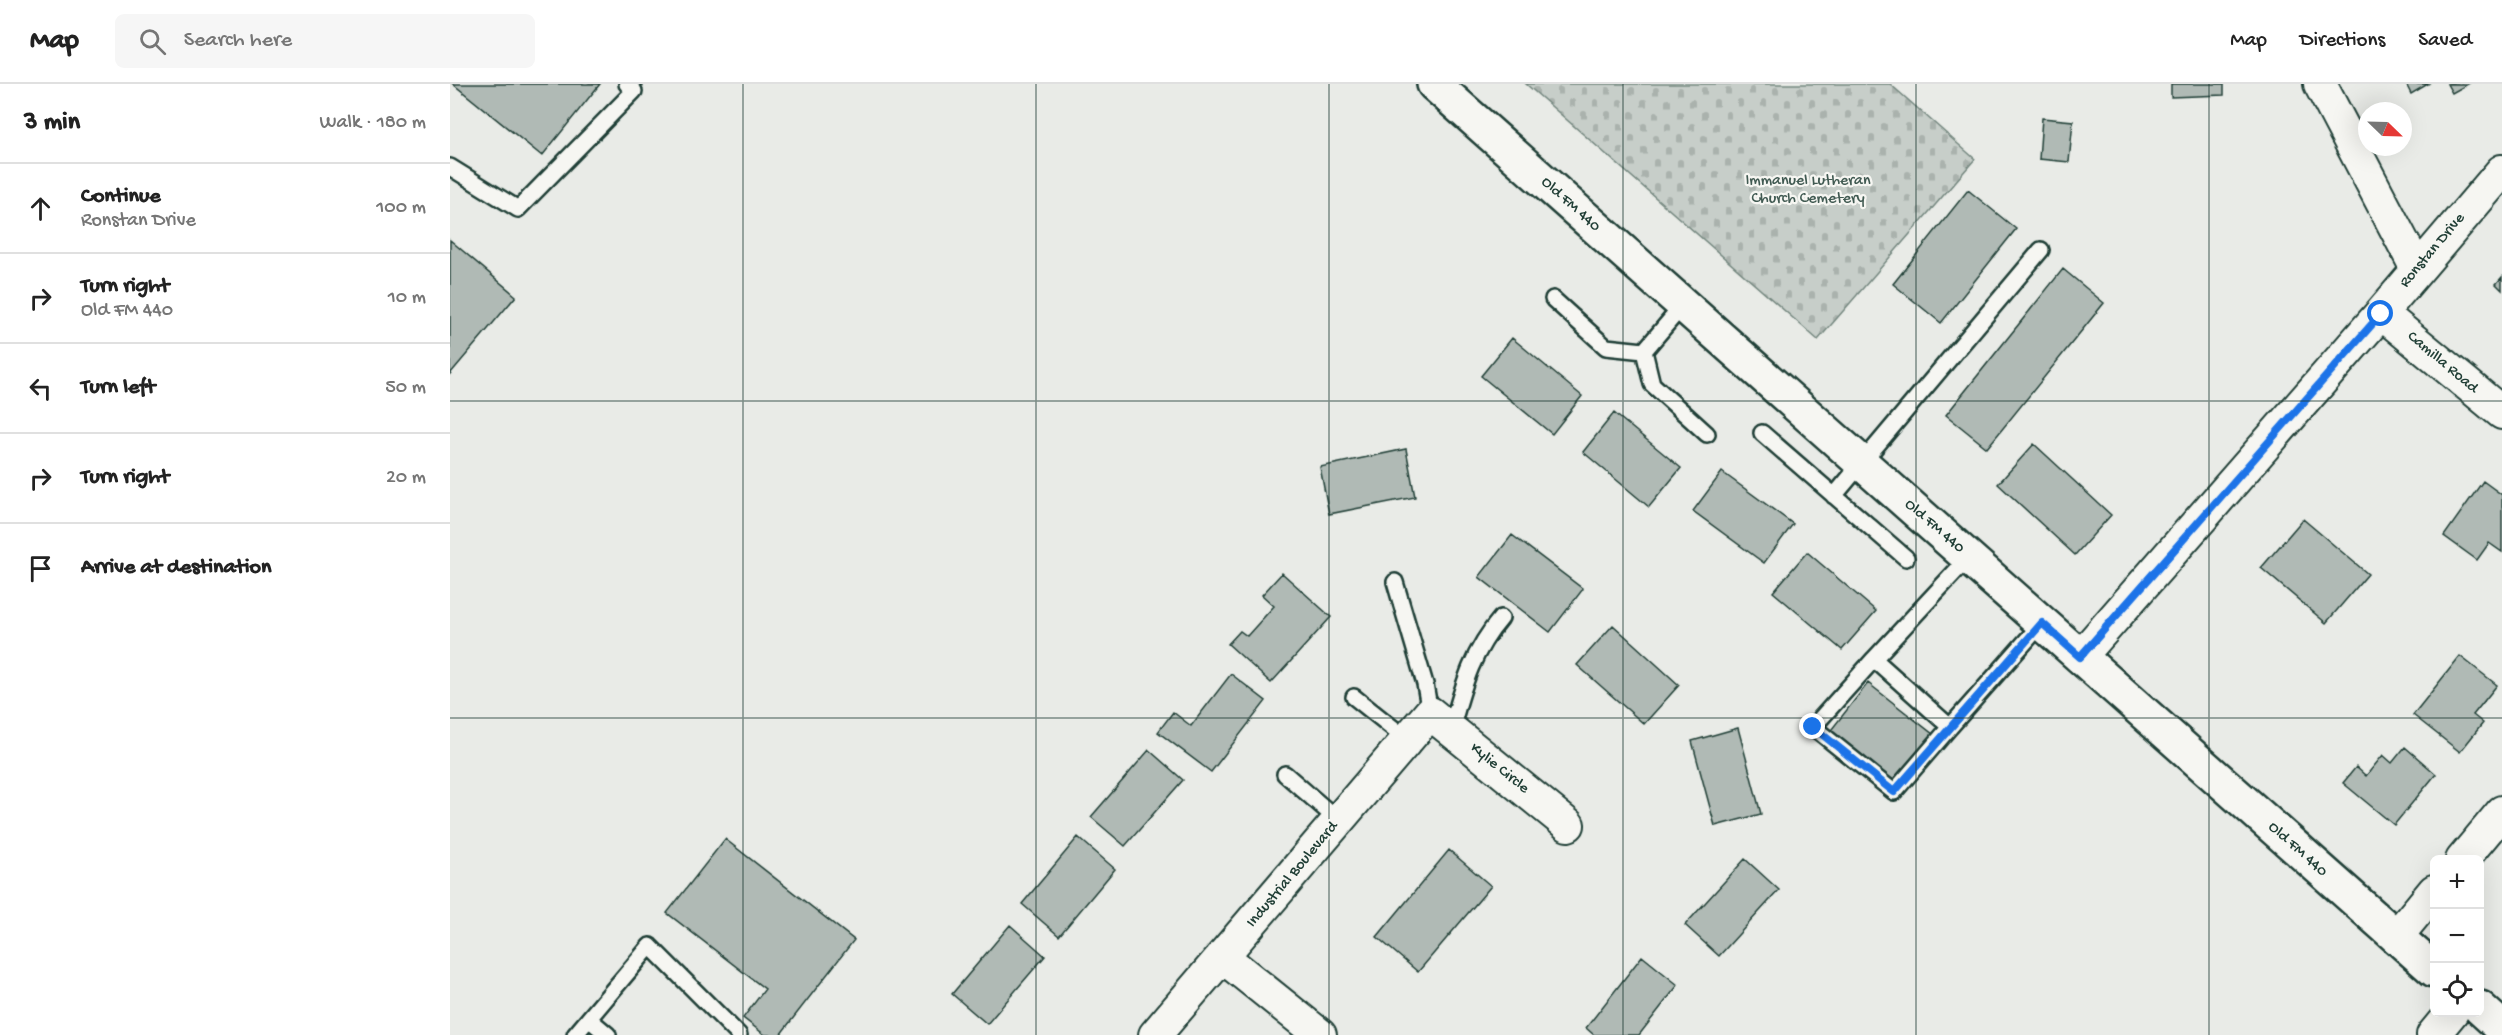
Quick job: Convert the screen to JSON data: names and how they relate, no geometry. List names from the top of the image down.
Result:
{
  "streets": {
    "street": [
      "Old FM 440",
      "Ronstan Drive",
      "Camilla Road",
      "Kylie Circle",
      "Industrial Boulevard"
    ]
  },
  "crossings": [
    ["Old FM 440", "Ronstan Drive"],
    ["Ronstan Drive", "Camilla Road"],
    ["Kylie Circle", "Industrial Boulevard"]
  ],
  "parks": ["Immanuel Lutheran Church Cemetery"],
  "north": "bottom right",
  "page": {
    "header": "Map",
    "search": "Search here",
    "nav": ["Map", "Directions", "Saved"],
    "heading": ["3 min", "Walk · 180 m"],
    "list": [
      ["Continue", "Ronstan Drive", "100 m"],
      ["Turn right", "Old FM 440", "10 m"],
      ["Turn left", "50 m"],
      ["Turn right", "20 m"],
      "Arrive at destination"
    ],
    "map_buttons": ["+", "−"]
  }
}
